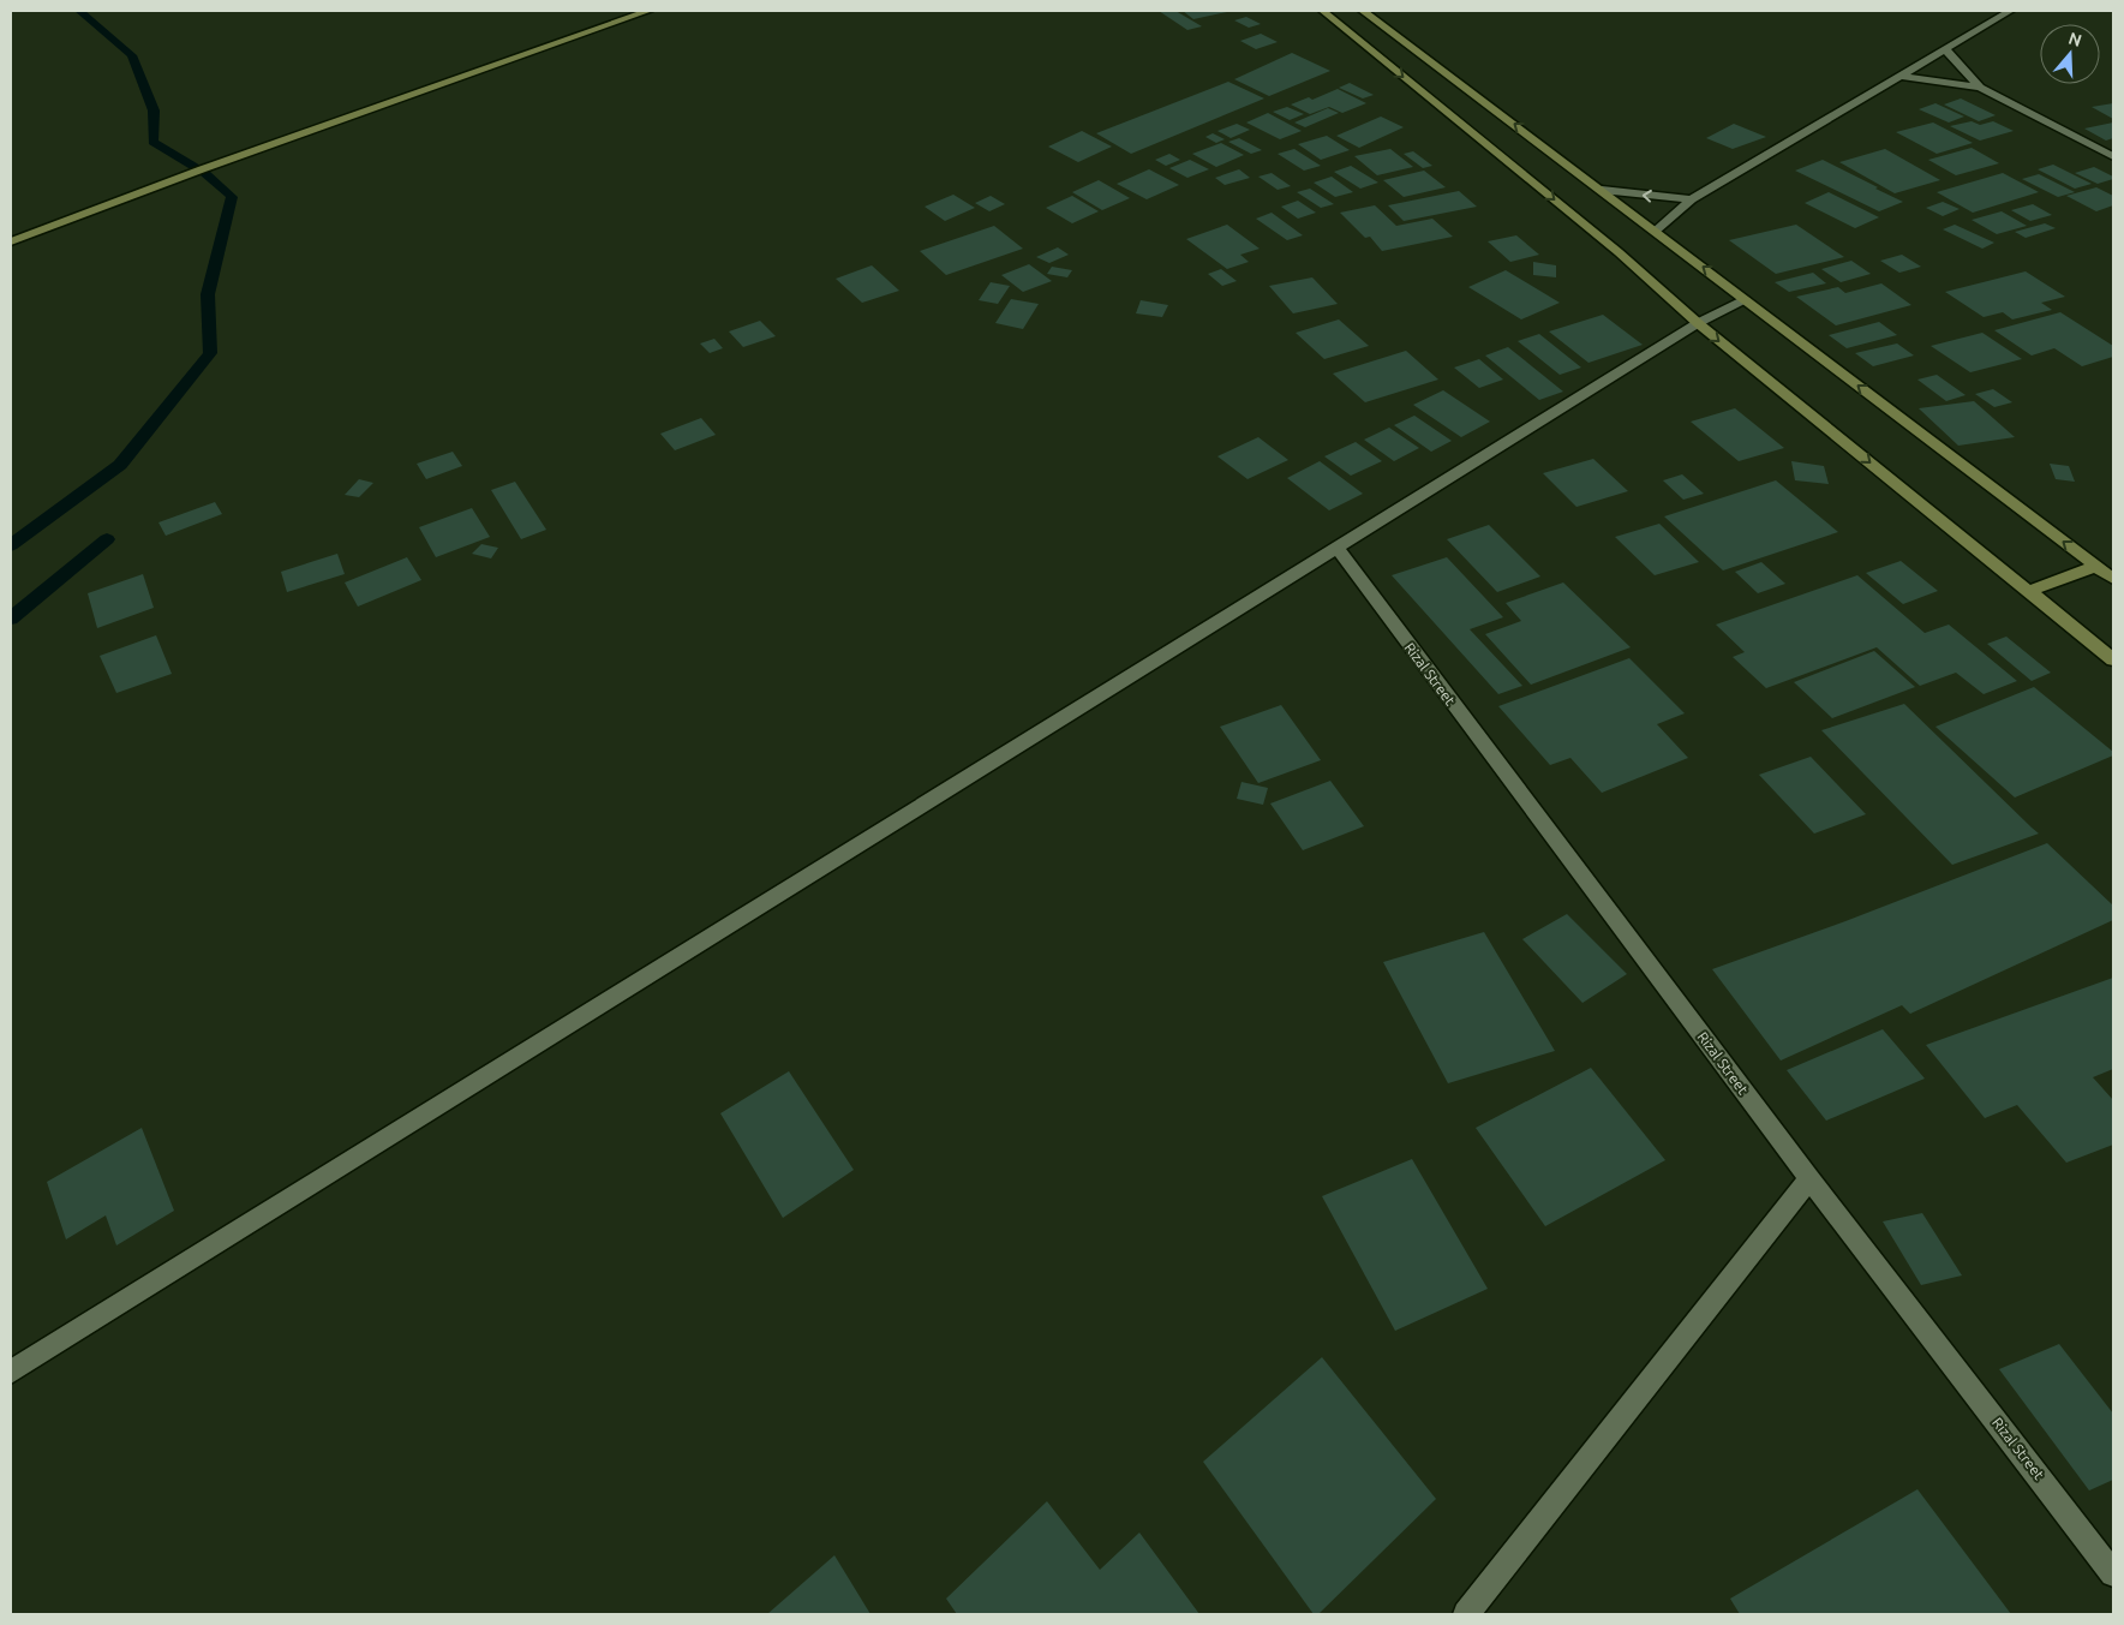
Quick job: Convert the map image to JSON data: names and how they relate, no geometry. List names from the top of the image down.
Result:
{
  "streets": {
    "street": ["Rizal Street"]
  },
  "north": "top"
}
